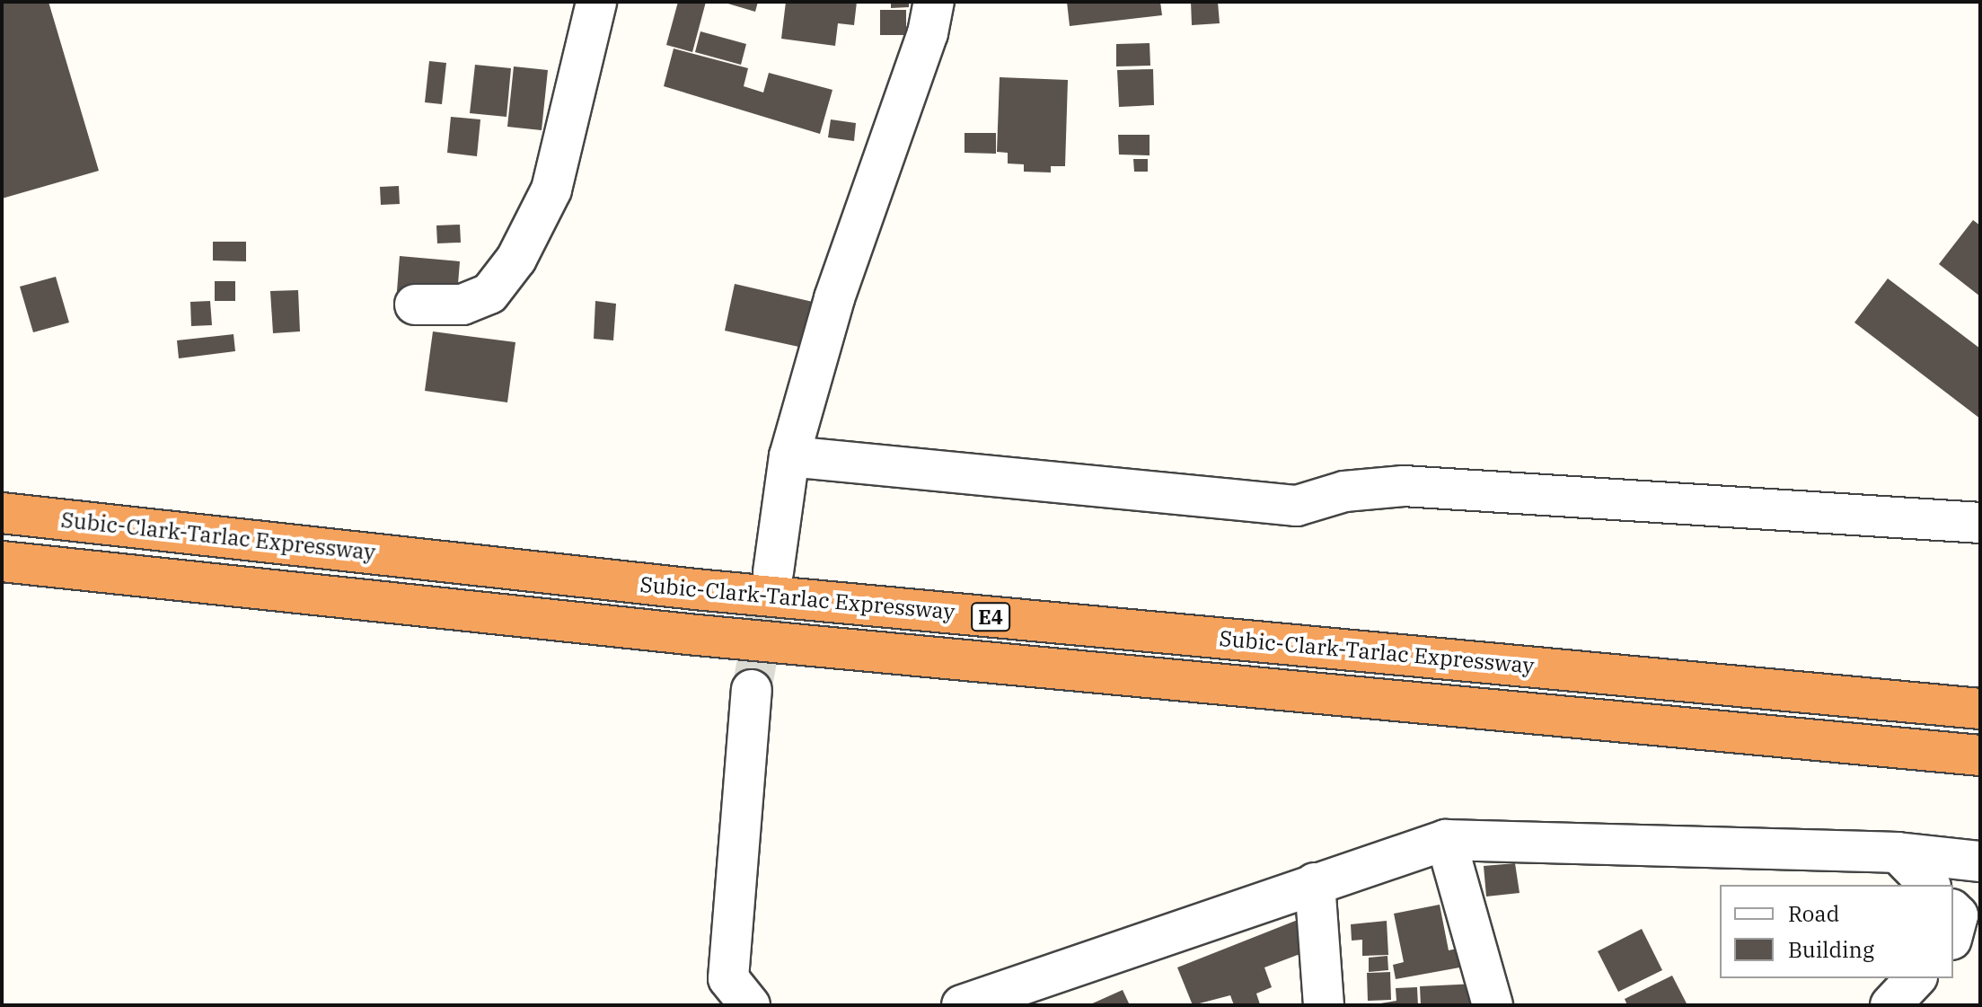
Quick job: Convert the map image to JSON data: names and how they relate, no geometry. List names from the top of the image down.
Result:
{
  "streets": {
    "highway": ["Subic-Clark-Tarlac Expressway", "E4"]
  },
  "legend": ["Road", "Building"]
}
